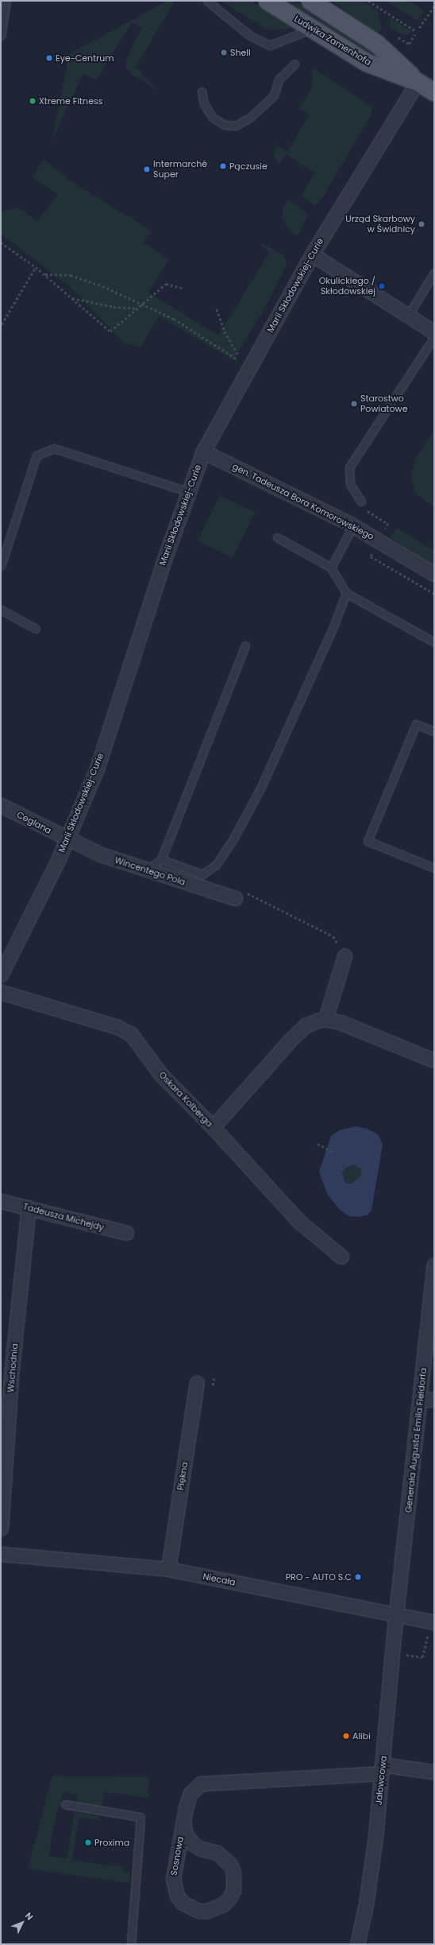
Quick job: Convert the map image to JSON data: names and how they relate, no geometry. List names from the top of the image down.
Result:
{
  "streets": {
    "main road": ["Ludwika Zamenhofa"],
    "street": [
      "Marii Skłodowskiej-Curie",
      "gen. Tadeusza Bora Komorowskiego",
      "Ceglana",
      "Wincentego Pola",
      "Oskara Kolberga",
      "Tadeusza Michejdy",
      "Wschodnia",
      "Generała Augusta Emila Fieldorfa",
      "Piękna",
      "Niecała",
      "Jałowcowa",
      "Sosnowa"
    ]
  },
  "crossings": [
    ["Ludwika Zamenhofa", "Marii Skłodowskiej-Curie"],
    ["Marii Skłodowskiej-Curie", "gen. Tadeusza Bora Komorowskiego"],
    ["Marii Skłodowskiej-Curie", "Ceglana"],
    ["Marii Skłodowskiej-Curie", "Wincentego Pola"],
    ["Ceglana", "Wincentego Pola"],
    ["Tadeusza Michejdy", "Wschodnia"],
    ["Generała Augusta Emila Fieldorfa", "Niecała"],
    ["Generała Augusta Emila Fieldorfa", "Jałowcowa"],
    ["Piękna", "Niecała"],
    ["Niecała", "Jałowcowa"],
    ["Jałowcowa", "Sosnowa"]
  ],
  "places": [
    "Shell",
    "Eye-Centrum",
    "Xtreme Fitness",
    "Pączusie",
    "Intermarché Super",
    "Urząd Skarbowy w Świdnicy",
    "Okulickiego / Skłodowskiej",
    "Starostwo Powiatowe",
    "PRO - AUTO S.C",
    "Alibi",
    "Proxima"
  ],
  "north": "top right"
}
